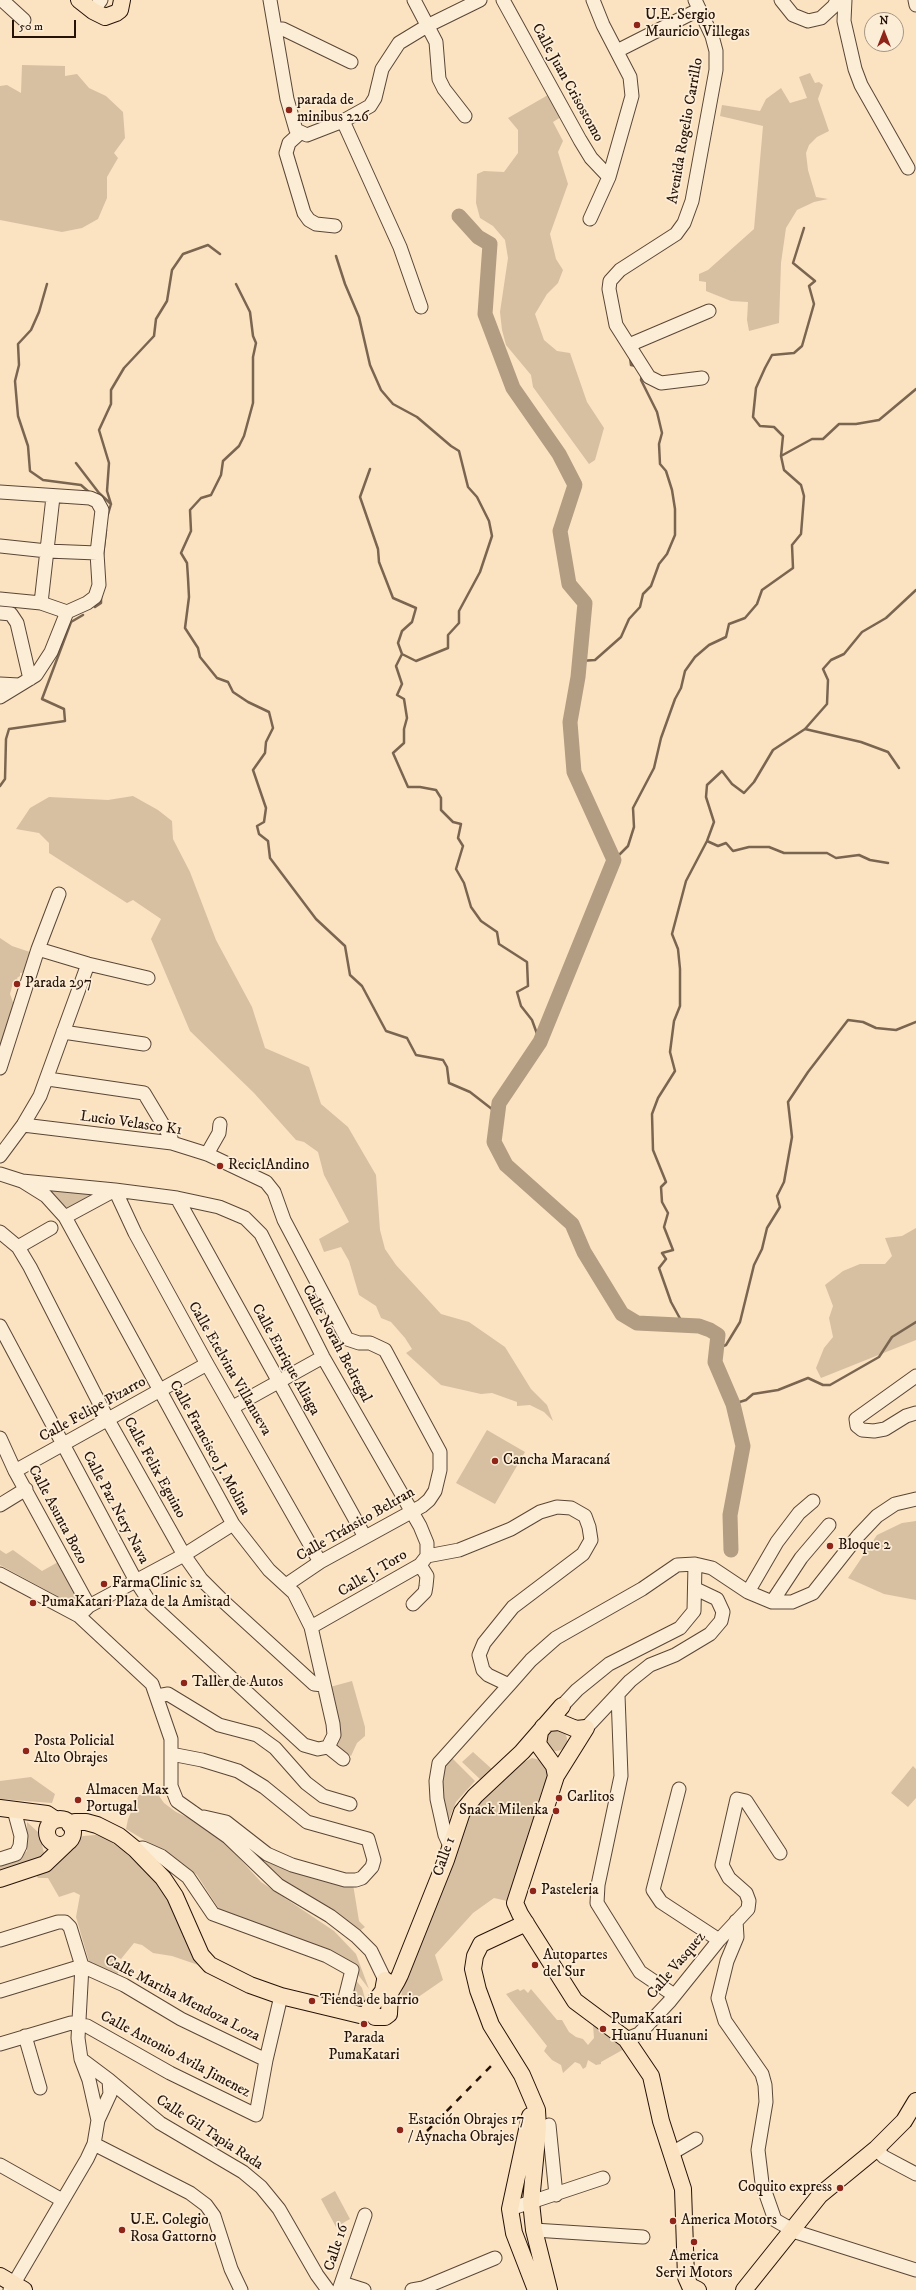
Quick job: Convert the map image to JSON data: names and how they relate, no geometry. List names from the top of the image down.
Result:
{
  "streets": {
    "main road": ["Calle 1"],
    "street": [
      "Calle Juan Crisostomo",
      "Avenida Rogelio Carrillo",
      "Lucio Velasco K1",
      "Calle Norah Bedregal",
      "Calle Enrique Aliaga",
      "Calle Etelvina Villanueva",
      "Calle Felipe Pizarro",
      "Calle Francisco J. Molina",
      "Calle Felix Eguino",
      "Calle Paz Nery Nava",
      "Calle Asunta Bozo",
      "Calle Tránsito Beltran",
      "Calle J. Toro",
      "Calle Vasquez",
      "Calle Martha Mendoza Loza",
      "Calle Antonio Avila Jimenez",
      "Calle Gil Tapia Rada",
      "Calle 16"
    ]
  },
  "crossings": [
    ["Lucio Velasco K1", "Calle Tránsito Beltran"],
    ["Calle Norah Bedregal", "Calle Enrique Aliaga"],
    ["Calle Norah Bedregal", "Calle Etelvina Villanueva"],
    ["Calle Norah Bedregal", "Calle Francisco J. Molina"],
    ["Calle Norah Bedregal", "Calle Tránsito Beltran"],
    ["Calle Norah Bedregal", "Calle J. Toro"],
    ["Calle Enrique Aliaga", "Calle Tránsito Beltran"],
    ["Calle Etelvina Villanueva", "Calle Felipe Pizarro"],
    ["Calle Etelvina Villanueva", "Calle Tránsito Beltran"],
    ["Calle Felipe Pizarro", "Calle Francisco J. Molina"],
    ["Calle Felipe Pizarro", "Calle Felix Eguino"],
    ["Calle Felipe Pizarro", "Calle Paz Nery Nava"],
    ["Calle Felipe Pizarro", "Calle Asunta Bozo"],
    ["Calle Francisco J. Molina", "Calle Felix Eguino"],
    ["Calle Francisco J. Molina", "Calle Paz Nery Nava"],
    ["Calle Francisco J. Molina", "Calle Tránsito Beltran"],
    ["Calle Francisco J. Molina", "Calle J. Toro"],
    ["Calle Tránsito Beltran", "Calle J. Toro"],
    ["Calle Martha Mendoza Loza", "Calle Antonio Avila Jimenez"]
  ],
  "places": [
    "U.E. Sergio Mauricio Villegas",
    "parada de minibus 226",
    "Parada 297",
    "ReciclAndino",
    "Cancha Maracaná",
    "Bloque 2",
    "FarmaClinic s2",
    "PumaKatari Plaza de la Amistad",
    "Taller de Autos",
    "Posta Policial Alto Obrajes",
    "Carlitos",
    "Almacen Max Portugal",
    "Snack Milenka",
    "Pasteleria",
    "Autopartes del Sur",
    "Tienda de barrio",
    "Parada PumaKatari",
    "PumaKatari Huanu Huanuni",
    "Estación Obrajes 17 / Aynacha Obrajes",
    "Coquito express",
    "America Motors",
    "U.E. Colegio Rosa Gattorno",
    "America Servi Motors"
  ],
  "scale_bar": "50 m",
  "north": "top"
}
